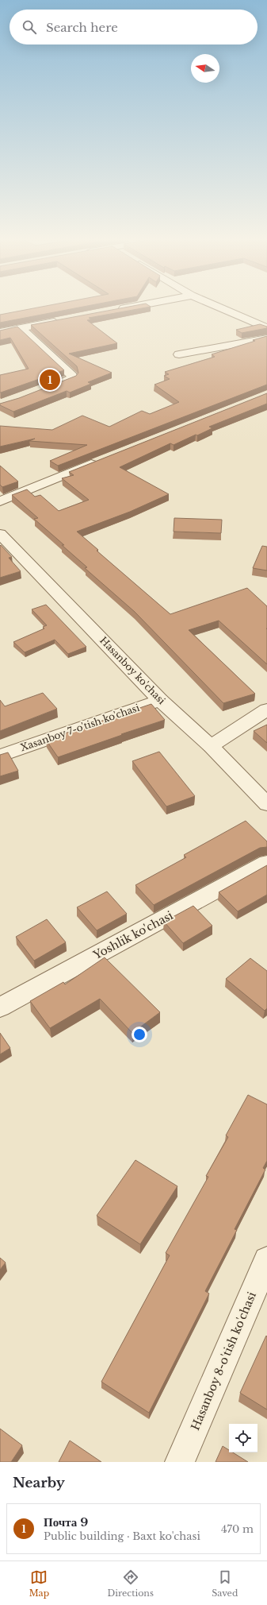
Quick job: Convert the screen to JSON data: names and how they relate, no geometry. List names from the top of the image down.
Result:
{
  "streets": {
    "street": [
      "Hasanboy ko'chasi",
      "Xasanboy 7-o'tish ko'chasi",
      "Yoshlik ko'chasi",
      "Hasanboy 8-o'tish ko'chasi"
    ]
  },
  "crossings": [
    ["Hasanboy ko'chasi", "Xasanboy 7-o'tish ko'chasi"]
  ],
  "north": "left",
  "page": {
    "search": "Search here",
    "pins": "1",
    "heading": "Nearby",
    "list": [
      {
        "mark": "1",
        "name": "Почта 9",
        "note": "Public building · Baxt ko'chasi",
        "value": "470 m"
      }
    ],
    "nav": ["Map", "Directions", "Saved"]
  }
}
